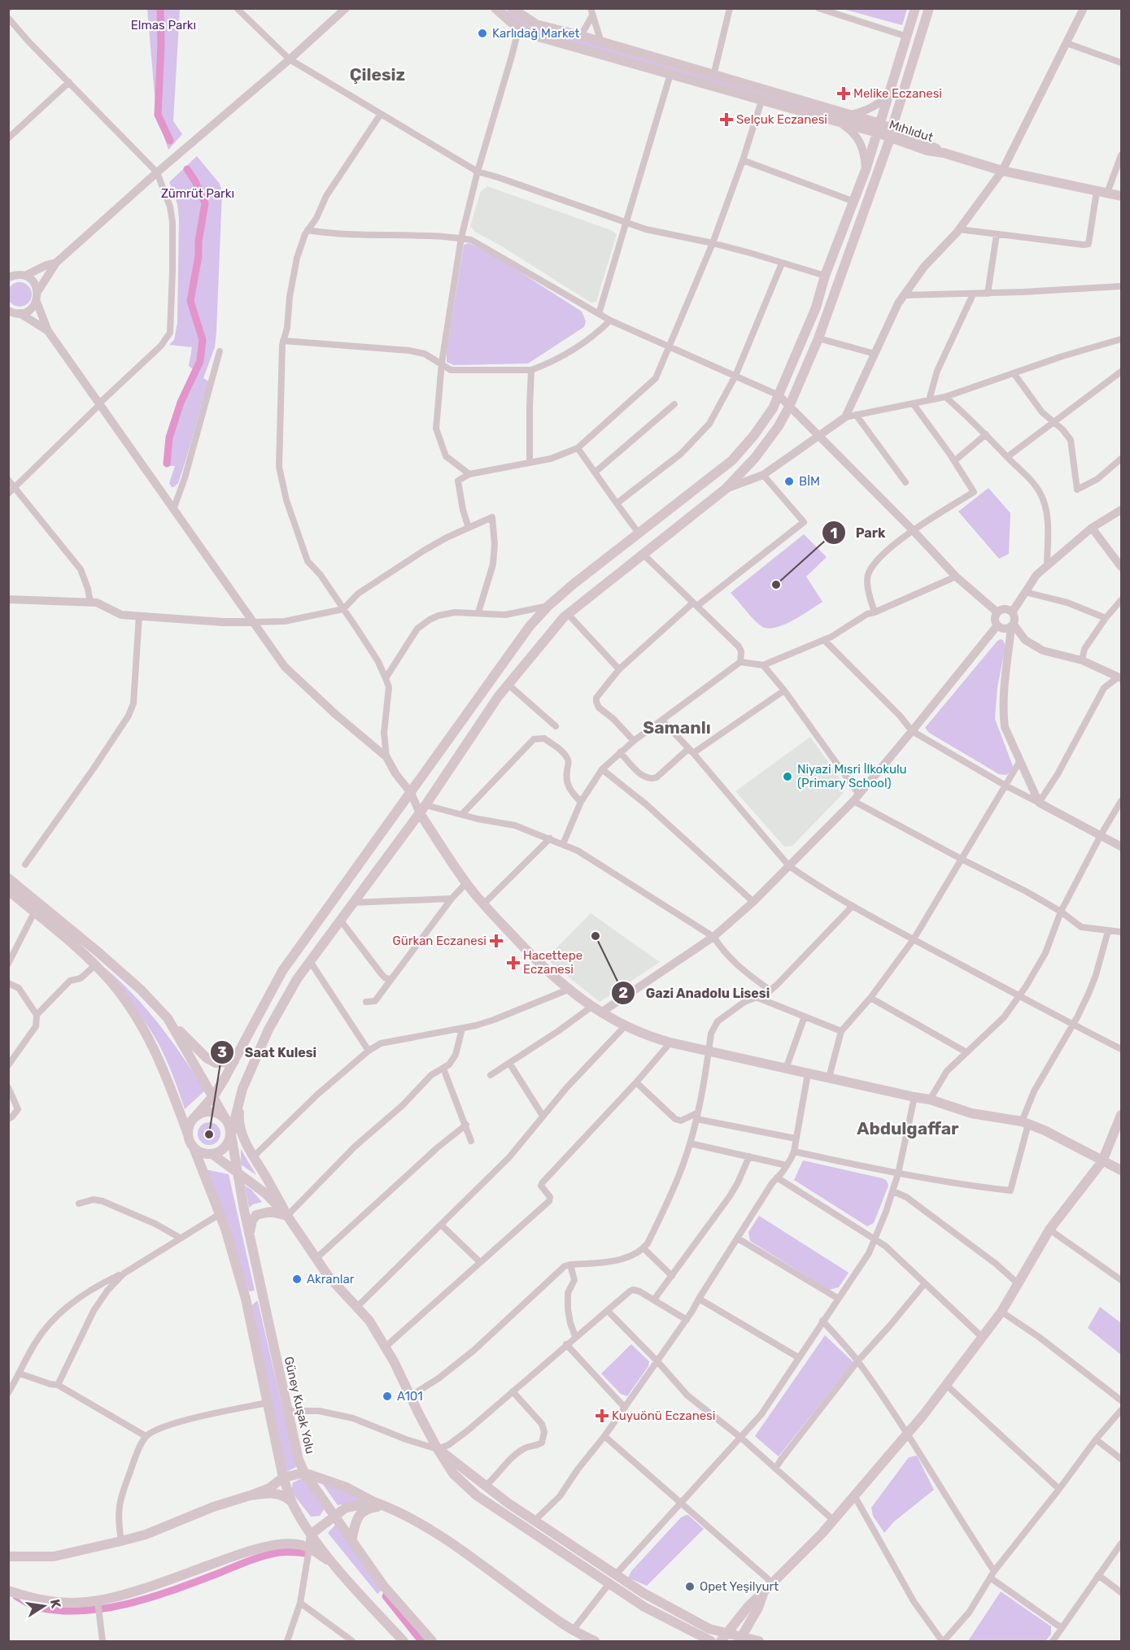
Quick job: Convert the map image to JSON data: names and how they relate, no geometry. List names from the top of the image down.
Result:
{
  "streets": {
    "main road": ["Mıhlıdut", "Güney Kuşak Yolu"]
  },
  "districts": ["Çilesiz", "Samanlı", "Abdulgaffar"],
  "parks": ["Elmas Parkı", "Zümrüt Parkı"],
  "places": {
    "other": [
      "Karlıdağ Market",
      "BİM",
      "Park",
      "Niyazi Mısri İlkokulu (Primary School)",
      "Gazi Anadolu Lisesi",
      "Saat Kulesi",
      "Akranlar",
      "A101",
      "Opet Yeşilyurt"
    ],
    "health": [
      "Melike Eczanesi",
      "Selçuk Eczanesi",
      "Gürkan Eczanesi",
      "Hacettepe Eczanesi",
      "Kuyuönü Eczanesi"
    ]
  },
  "north": "right"
}
